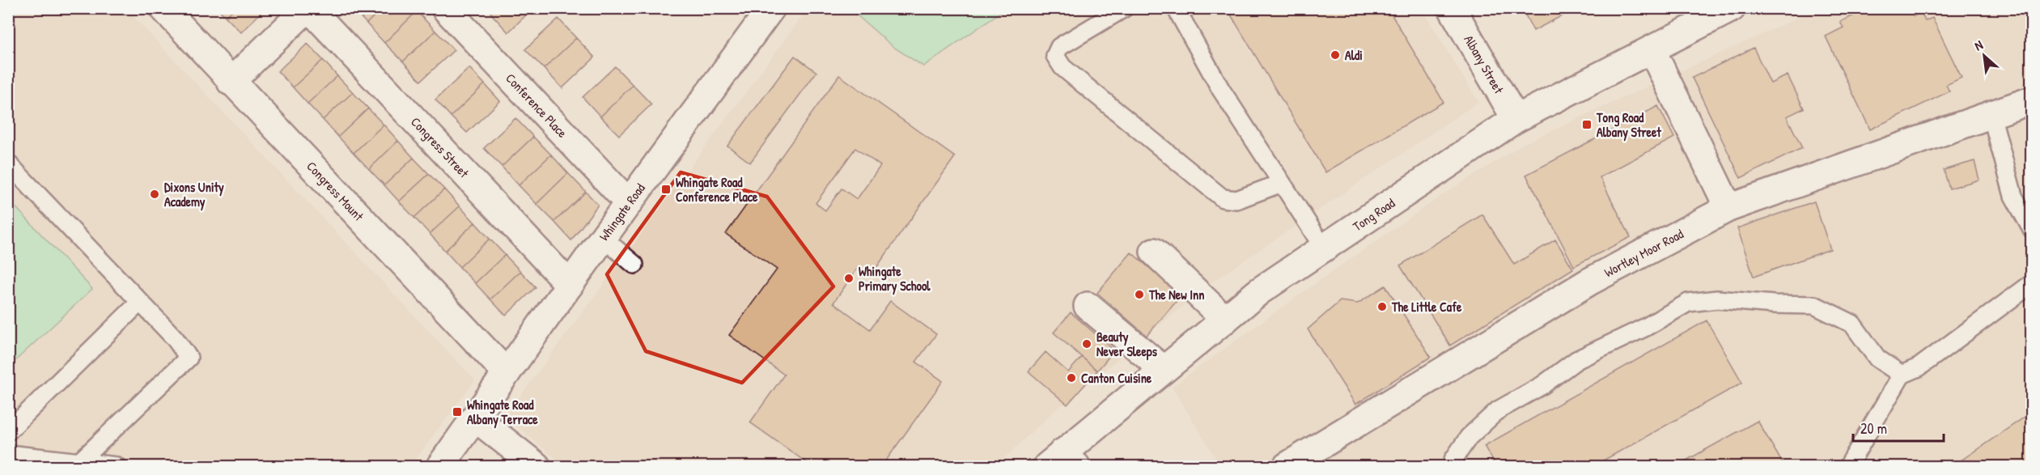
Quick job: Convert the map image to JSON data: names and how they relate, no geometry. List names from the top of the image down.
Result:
{
  "streets": {
    "street": [
      "Albany Street",
      "Conference Place",
      "Congress Street",
      "Congress Mount",
      "Whingate Road",
      "Tong Road",
      "Wortley Moor Road"
    ]
  },
  "crossings": [
    ["Albany Street", "Tong Road"],
    ["Conference Place", "Whingate Road"],
    ["Congress Street", "Whingate Road"],
    ["Congress Mount", "Whingate Road"]
  ],
  "places": {
    "other": [
      "Aldi",
      "Dixons Unity Academy",
      "Whingate Primary School",
      "The New Inn",
      "The Little Cafe",
      "Beauty Never Sleeps",
      "Canton Cuisine"
    ],
    "transit": ["Tong Road Albany Street", "Whingate Road Conference Place", "Whingate Road Albany Terrace"]
  },
  "scale_bar": "20 m",
  "north": "top left"
}
